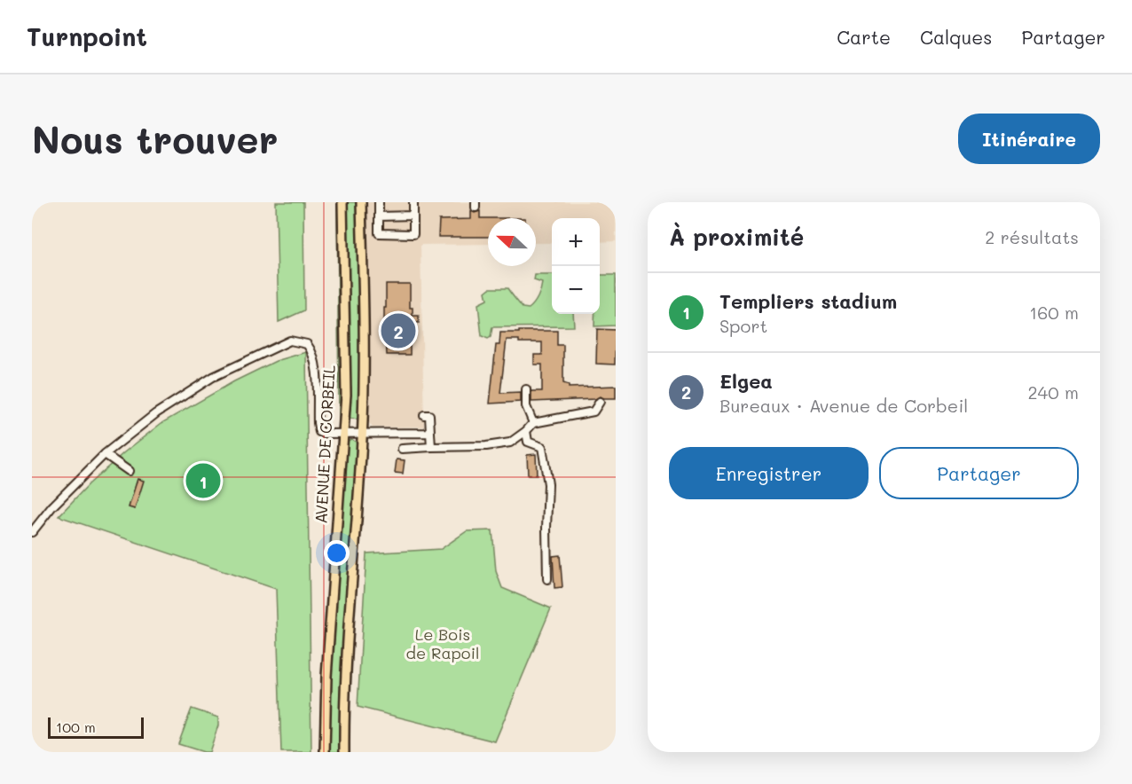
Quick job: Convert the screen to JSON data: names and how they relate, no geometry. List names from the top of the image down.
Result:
{
  "streets": {
    "main road": ["AVENUE DE CORBEIL"]
  },
  "parks": ["Le Bois de Rapoil"],
  "scale_bar": "100 m",
  "north": "left",
  "page": {
    "header": "Turnpoint",
    "nav": ["Carte", "Calques", "Partager"],
    "buttons": [
      "Itinéraire",
      ["Enregistrer", "Partager"]
    ],
    "title": "Nous trouver",
    "heading": ["À proximité", "2 résultats"],
    "map_buttons": ["+", "−"],
    "list": [
      {
        "mark": "1",
        "name": "Templiers stadium",
        "note": "Sport",
        "value": "160 m"
      },
      {
        "mark": "2",
        "name": "Elgea",
        "note": "Bureaux · Avenue de Corbeil",
        "value": "240 m"
      }
    ],
    "pins": ["2", "1"],
    "scale": "100 m"
  }
}
